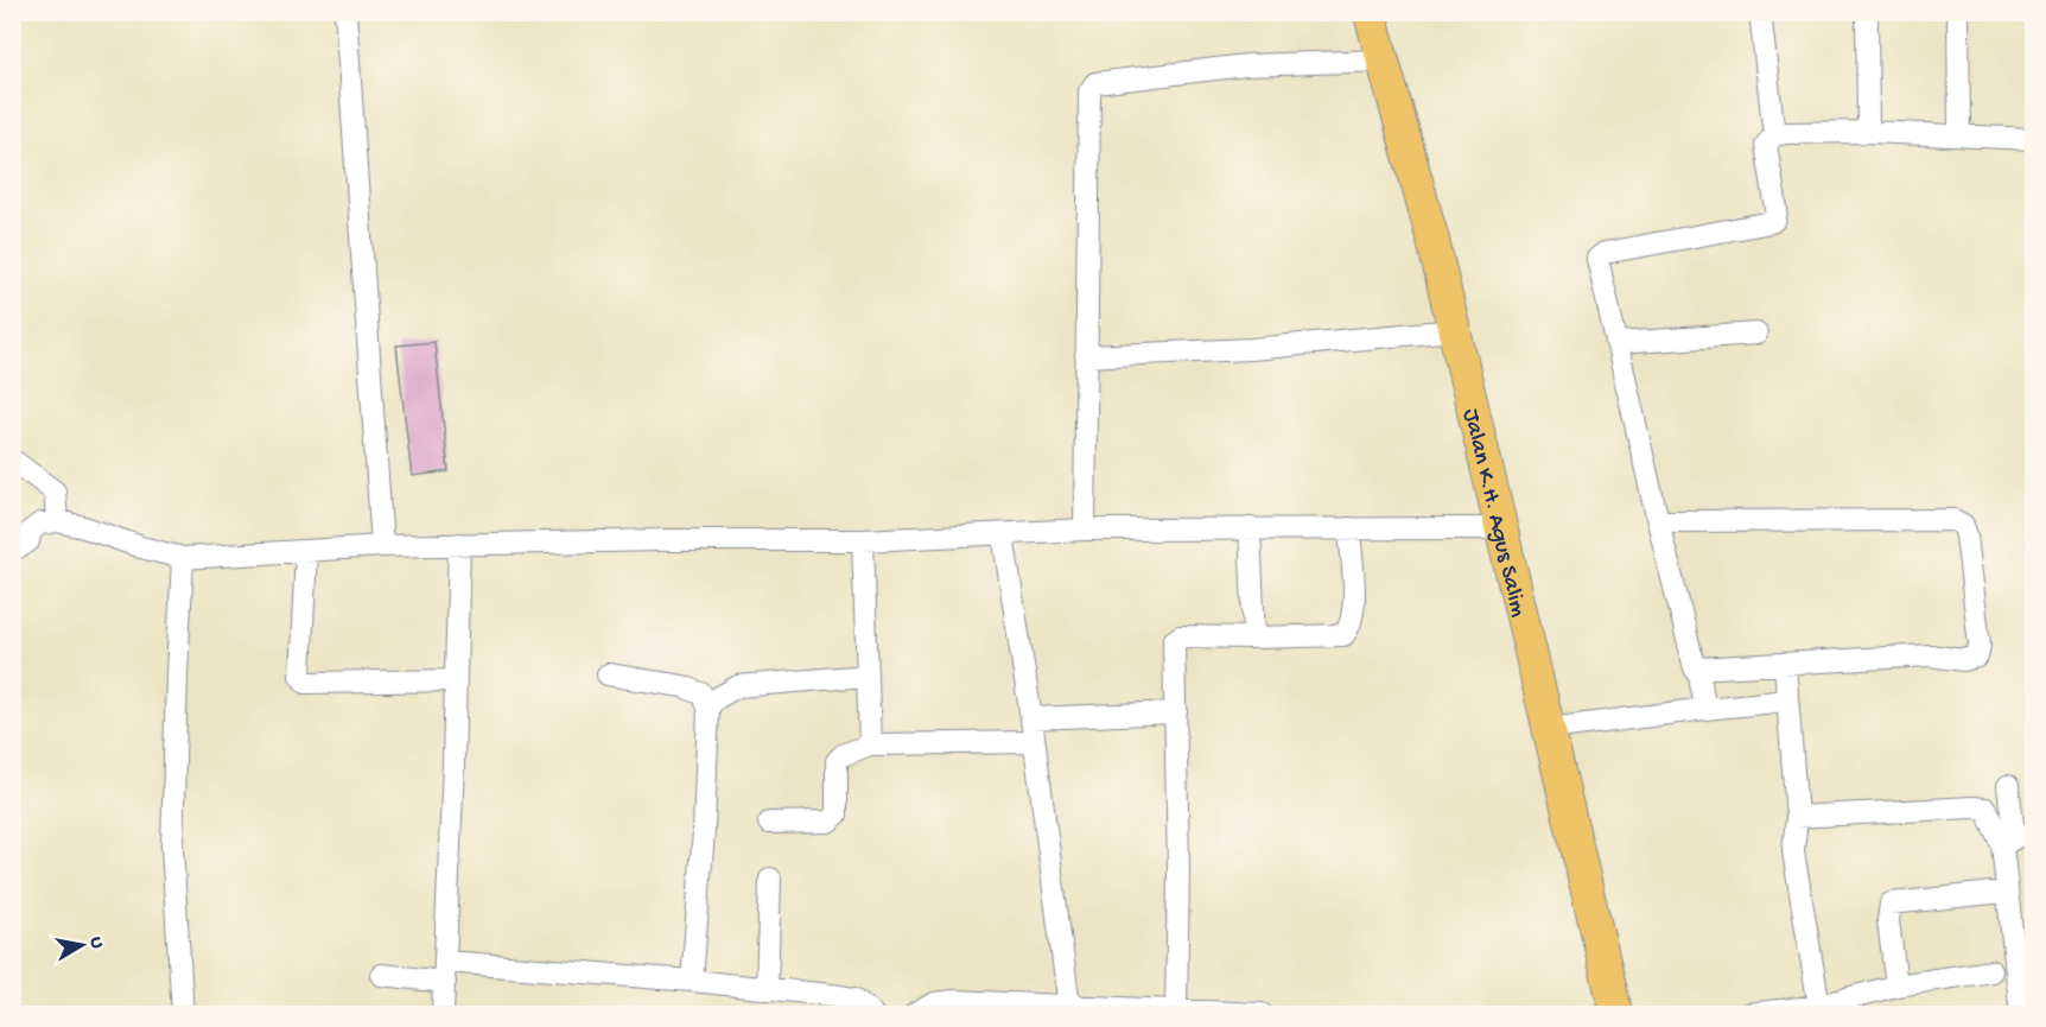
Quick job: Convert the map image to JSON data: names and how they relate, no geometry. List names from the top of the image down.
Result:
{
  "streets": {
    "highway": ["Jalan K.H. Agus Salim"]
  },
  "north": "right"
}
